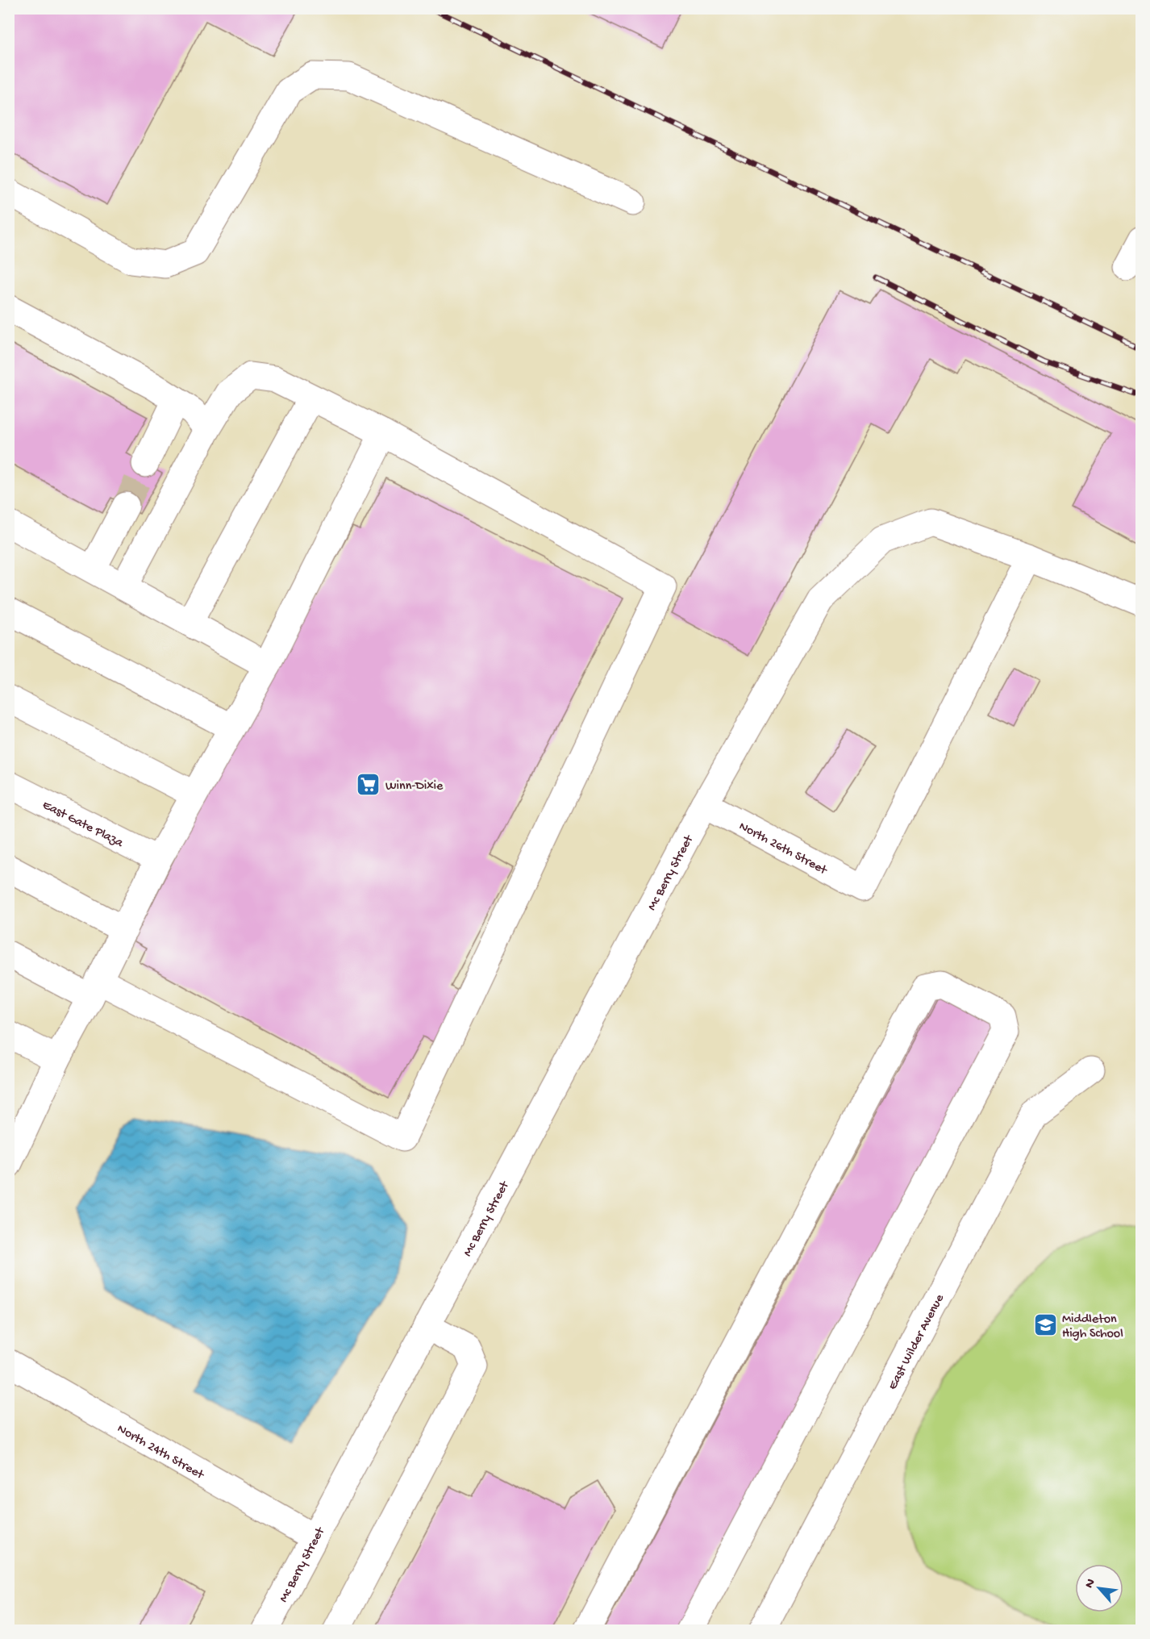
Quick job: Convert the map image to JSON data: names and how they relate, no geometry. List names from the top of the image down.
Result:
{
  "streets": {
    "street": [
      "East Gate Plaza",
      "North 26th Street",
      "Mc Berry Street",
      "East Wilder Avenue",
      "North 24th Street"
    ]
  },
  "crossings": [
    ["North 26th Street", "Mc Berry Street"],
    ["Mc Berry Street", "North 24th Street"]
  ],
  "places": {
    "supermarket": ["Winn-Dixie"],
    "school or university": ["Middleton High School"]
  },
  "north": "top left"
}
